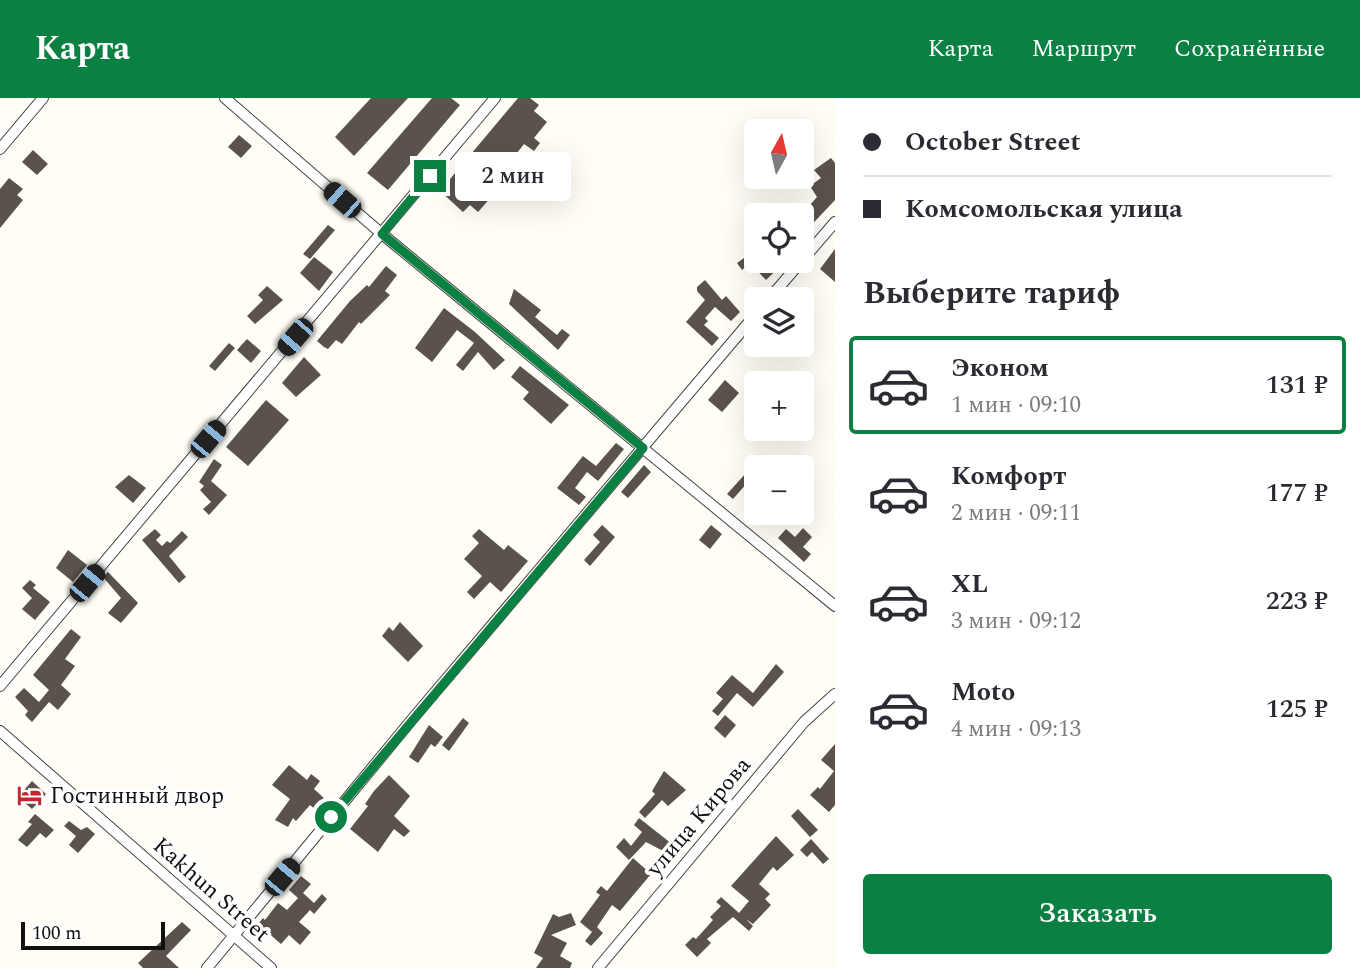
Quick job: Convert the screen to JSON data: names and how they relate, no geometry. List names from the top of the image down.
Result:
{
  "streets": {
    "street": ["улица Кирова", "Kakhun Street"]
  },
  "places": {
    "hotel": ["Гостинный двор"]
  },
  "scale_bar": "100 m",
  "north": "top",
  "page": {
    "header": "Карта",
    "nav": ["Карта", "Маршрут", "Сохранённые"],
    "banner": ["October Street", "Комсомольская улица"],
    "map_buttons": ["+", "−"],
    "bubble": "2 мин",
    "heading": "Выберите тариф",
    "list": [
      {
        "name": "Эконом",
        "note": "1 мин · 09:10",
        "value": "131 ₽"
      },
      {
        "name": "Комфорт",
        "note": "2 мин · 09:11",
        "value": "177 ₽"
      },
      {
        "name": "XL",
        "note": "3 мин · 09:12",
        "value": "223 ₽"
      },
      {
        "name": "Moto",
        "note": "4 мин · 09:13",
        "value": "125 ₽"
      }
    ],
    "buttons": "Заказать",
    "scale": "100 m"
  }
}
